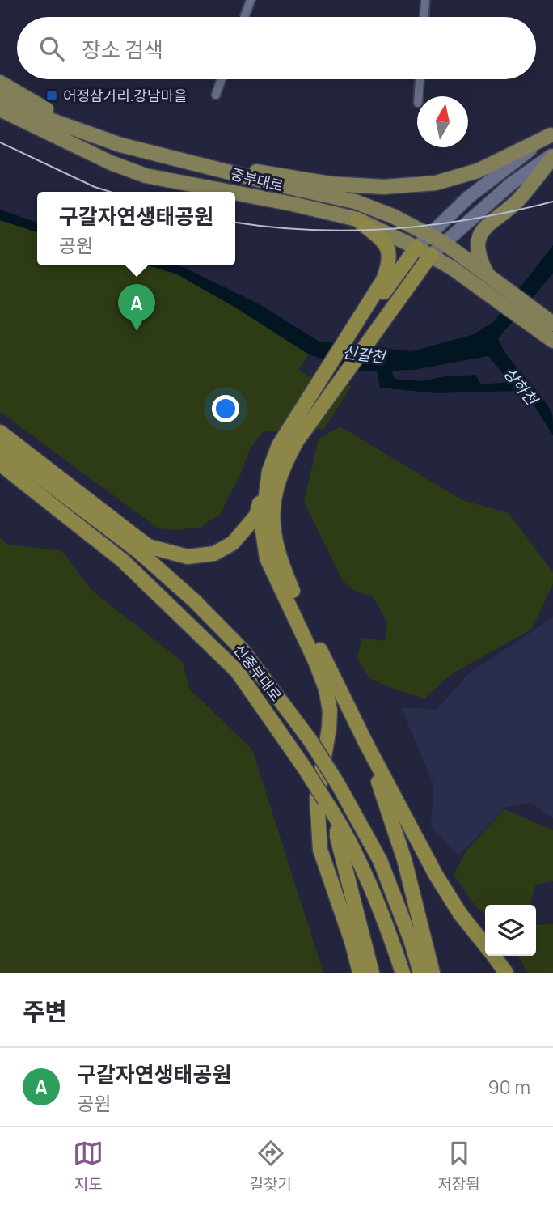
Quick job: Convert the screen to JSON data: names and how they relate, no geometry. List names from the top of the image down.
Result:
{
  "streets": {
    "highway": ["신중부대로"],
    "main road": ["중부대로"]
  },
  "water": ["신갈천", "상하천"],
  "places": {
    "transit": ["어정삼거리.강남마을"]
  },
  "north": "top",
  "page": {
    "search": "장소 검색",
    "popup": ["구갈자연생태공원", "공원"],
    "pins": "A",
    "heading": "주변",
    "list": [
      {
        "mark": "A",
        "name": "구갈자연생태공원",
        "note": "공원",
        "value": "90 m"
      }
    ],
    "nav": ["지도", "길찾기", "저장됨"]
  }
}
